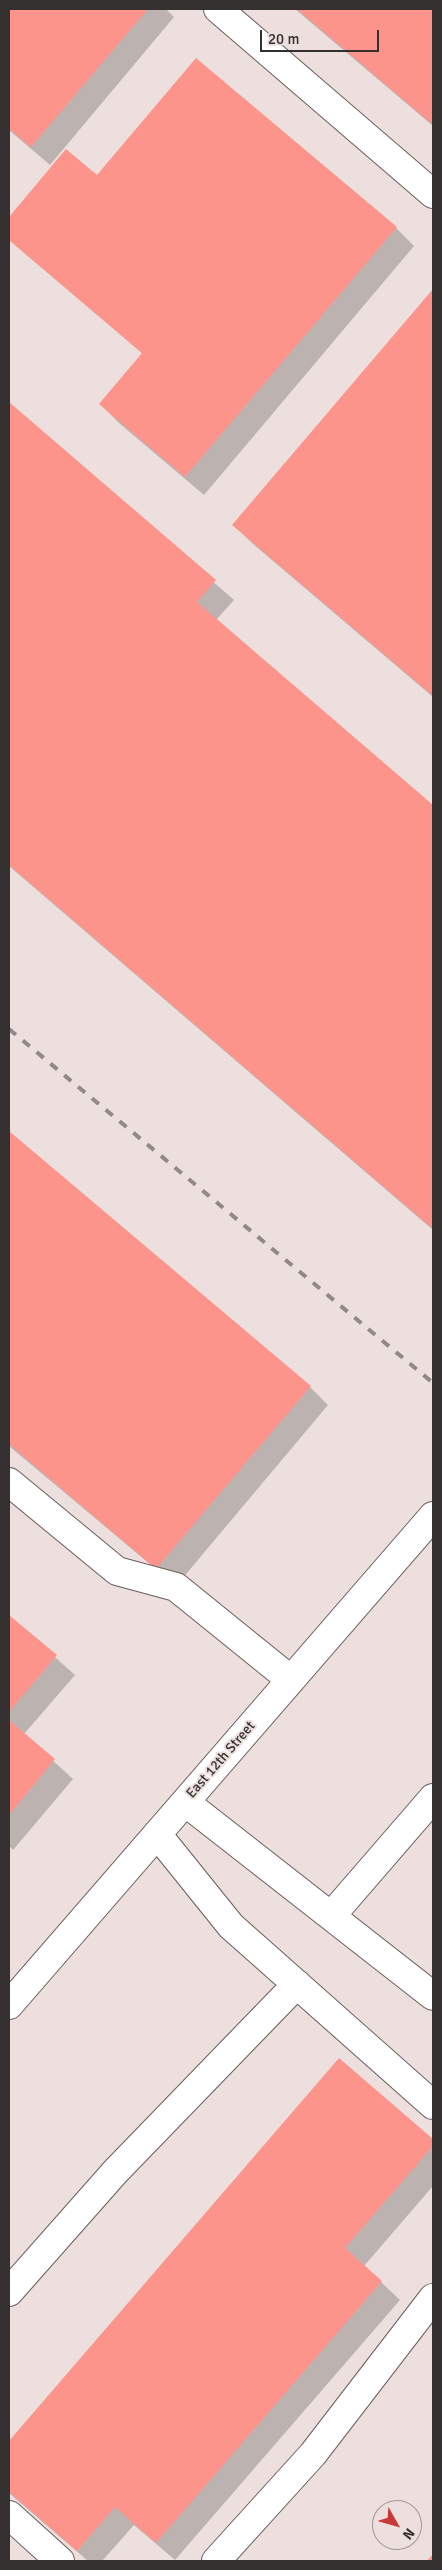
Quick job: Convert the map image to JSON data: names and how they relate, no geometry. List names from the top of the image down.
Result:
{
  "streets": {
    "street": ["East 12th Street"]
  },
  "scale_bar": "20 m",
  "north": "bottom right"
}
